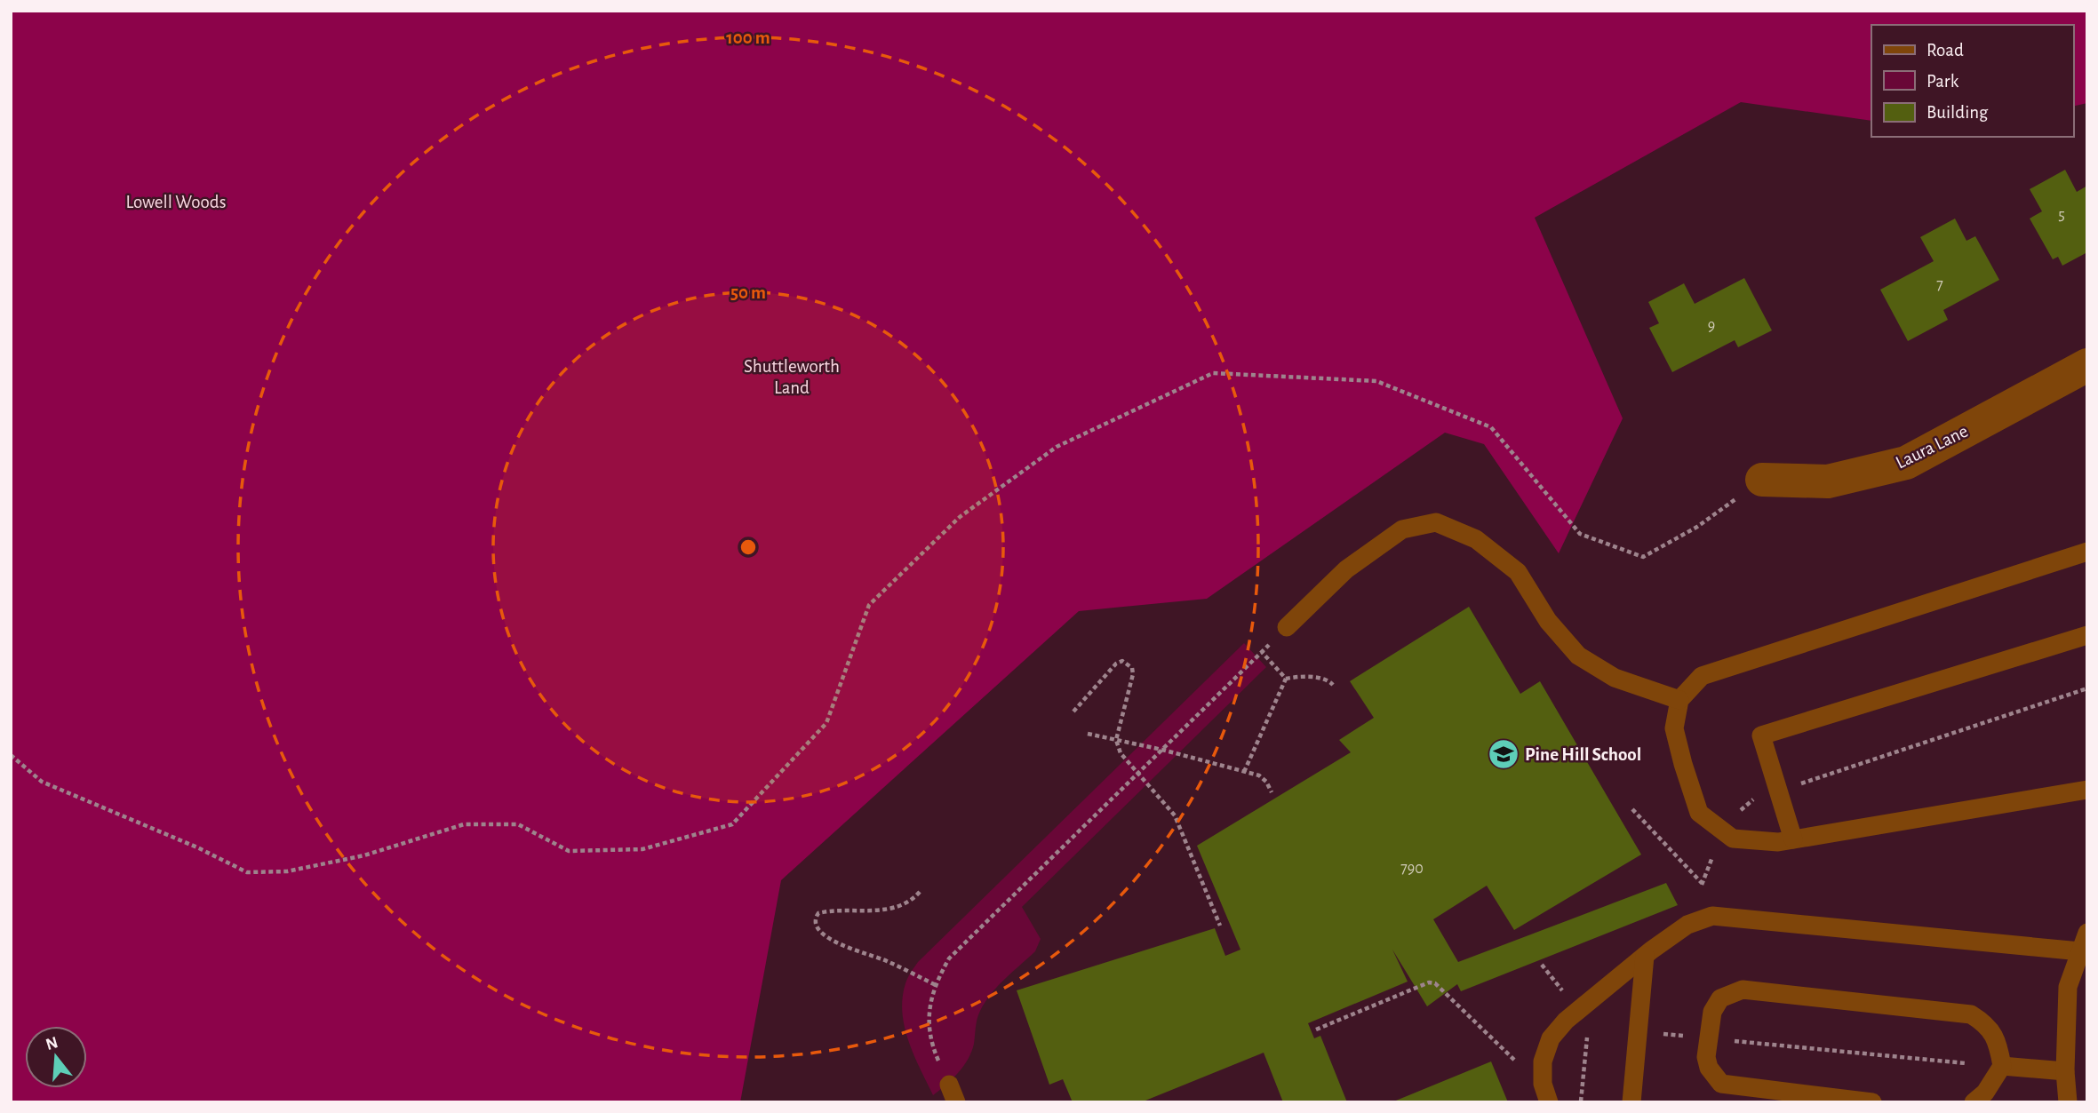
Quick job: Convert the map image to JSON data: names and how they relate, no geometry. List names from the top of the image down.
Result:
{
  "streets": {
    "street": ["Laura Lane"]
  },
  "parks": ["Lowell Woods", "Shuttleworth Land"],
  "places": {
    "school or university": ["Pine Hill School"]
  },
  "house_numbers": [
    "5",
    "7",
    "9",
    "790"
  ],
  "legend": ["Road", "Park", "Building"],
  "north": "top",
  "rings": ["100 m", "50 m"]
}
